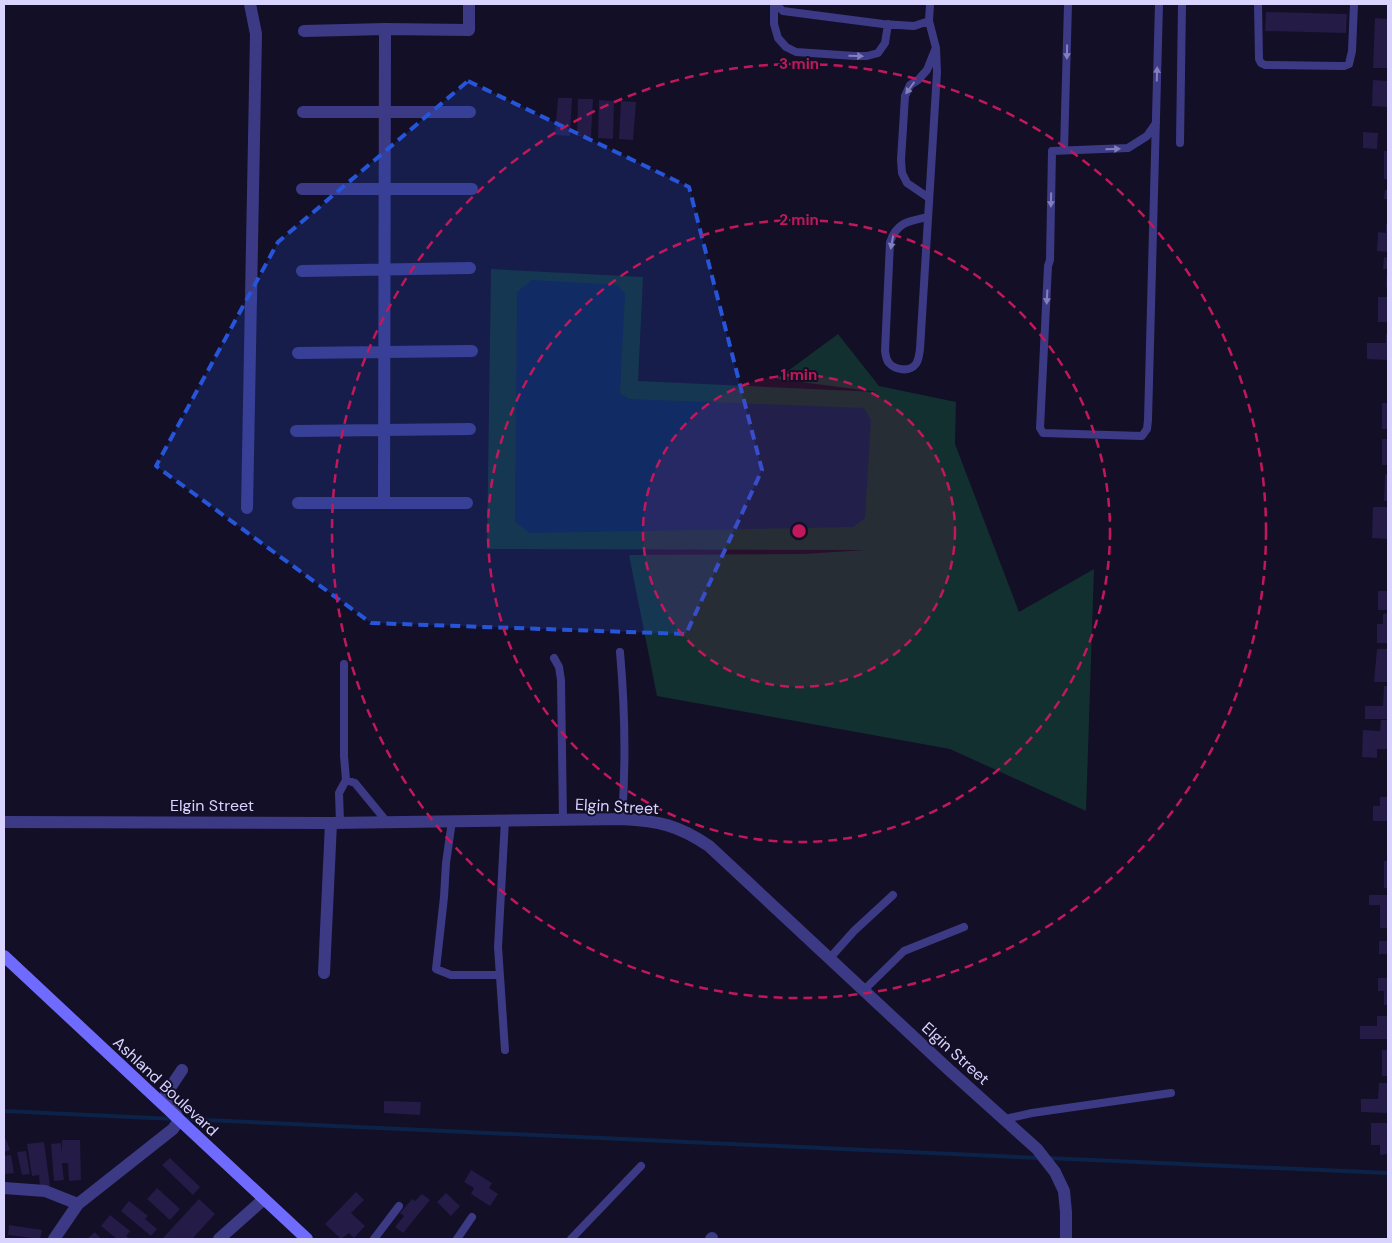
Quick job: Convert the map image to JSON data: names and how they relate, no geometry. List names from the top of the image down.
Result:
{
  "streets": {
    "street": ["Elgin Street", "Ashland Boulevard"]
  },
  "rings": ["3 min", "2 min", "1 min"]
}
